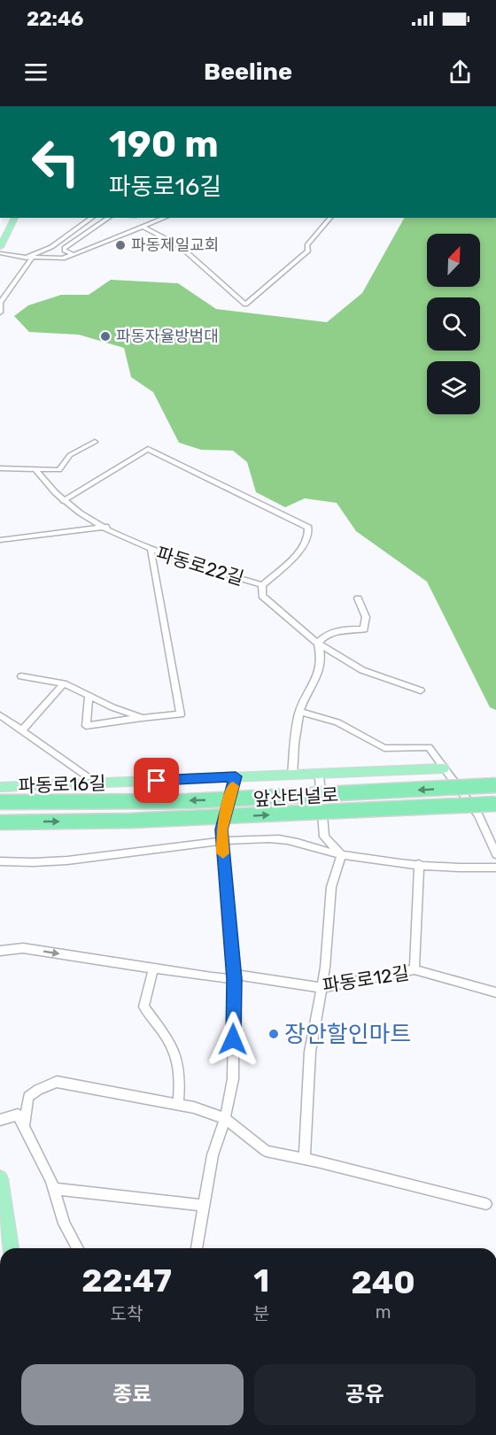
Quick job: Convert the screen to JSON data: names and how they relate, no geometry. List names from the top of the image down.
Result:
{
  "streets": {
    "highway": ["앞산터널로"],
    "main road": ["파동로16길"],
    "street": ["파동로22길", "파동로12길"]
  },
  "places": ["파동제일교회", "파동자율방범대", "장안할인마트"],
  "north": "top right",
  "page": {
    "status": "22:46",
    "header": "Beeline",
    "turn": ["190 m", "파동로16길"],
    "eta": [
      "22:47",
      "도착",
      "1",
      "분",
      "240",
      "m"
    ],
    "buttons": ["종료", "공유"]
  }
}
